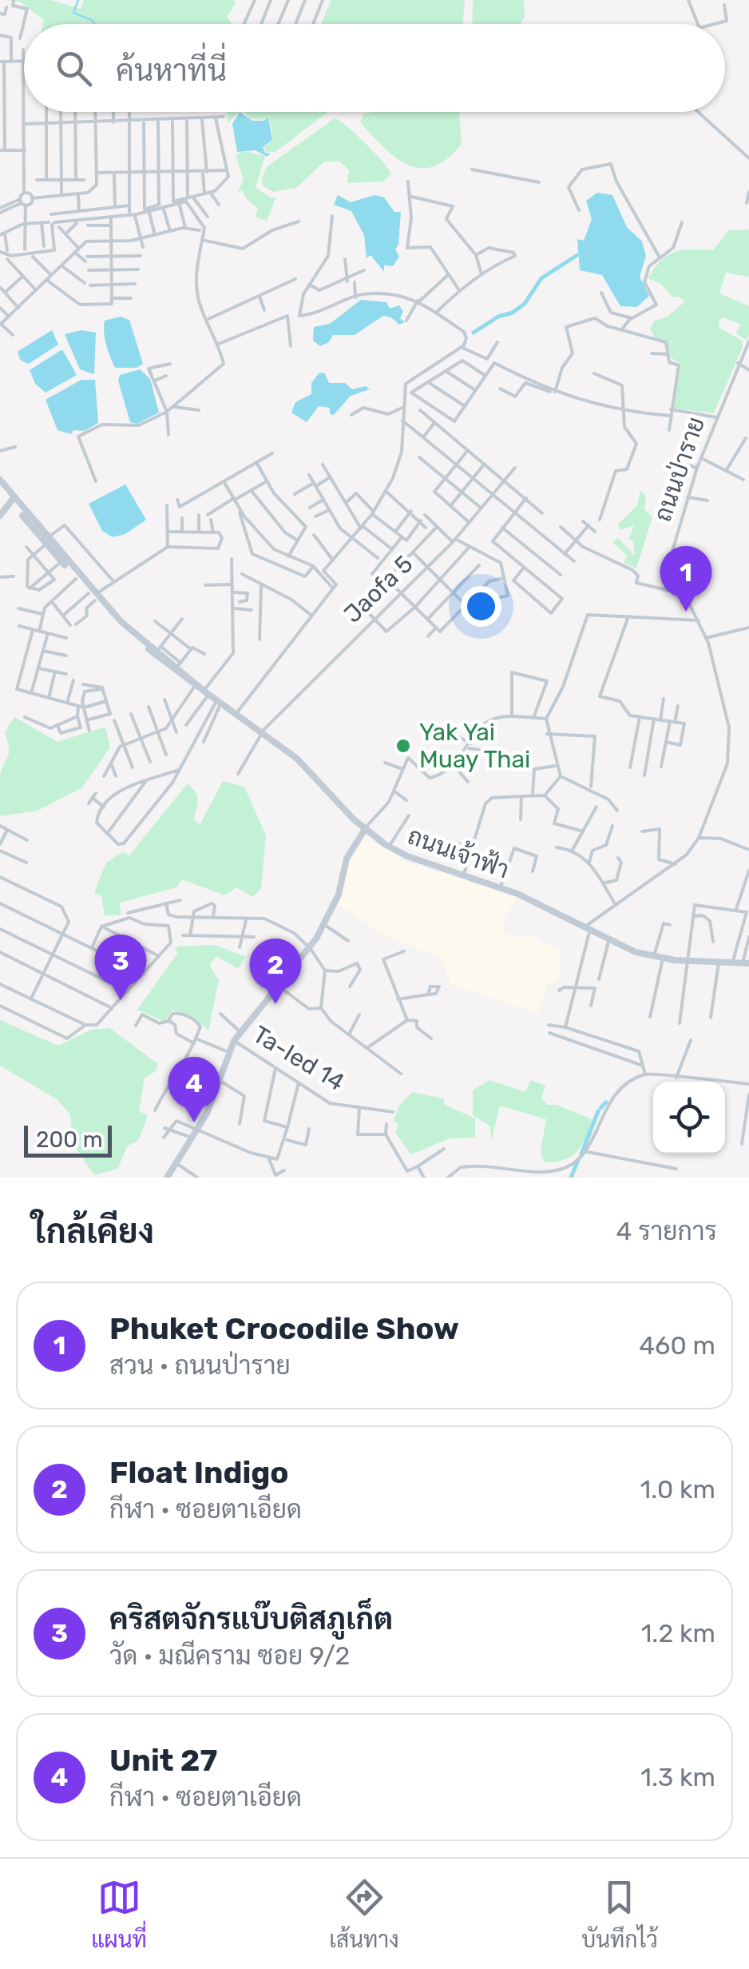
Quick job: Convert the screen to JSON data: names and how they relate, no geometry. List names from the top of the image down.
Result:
{
  "streets": {
    "main road": ["ถนนเจ้าฟ้า"],
    "street": ["ถนนป่าราย", "Jaofa 5", "Ta-Ied 14"]
  },
  "crossings": [
    ["ถนนป่าราย", "ถนนเจ้าฟ้า"],
    ["Jaofa 5", "ถนนเจ้าฟ้า"]
  ],
  "places": ["Yak Yai Muay Thai"],
  "scale_bar": "200 m",
  "page": {
    "search": "ค้นหาที่นี่",
    "pins": [
      "1",
      "3",
      "2",
      "4"
    ],
    "scale": "200 m",
    "heading": ["ใกล้เคียง", "4 รายการ"],
    "list": [
      {
        "mark": "1",
        "name": "Phuket Crocodile Show",
        "note": "สวน · ถนนป่าราย",
        "value": "460 m"
      },
      {
        "mark": "2",
        "name": "Float Indigo",
        "note": "กีฬา · ซอยตาเอียด",
        "value": "1.0 km"
      },
      {
        "mark": "3",
        "name": "คริสตจักรแบ๊บติสภูเก็ต",
        "note": "วัด · มณีคราม ซอย 9/2",
        "value": "1.2 km"
      },
      {
        "mark": "4",
        "name": "Unit 27",
        "note": "กีฬา · ซอยตาเอียด",
        "value": "1.3 km"
      }
    ],
    "nav": ["แผนที่", "เส้นทาง", "บันทึกไว้"]
  }
}
